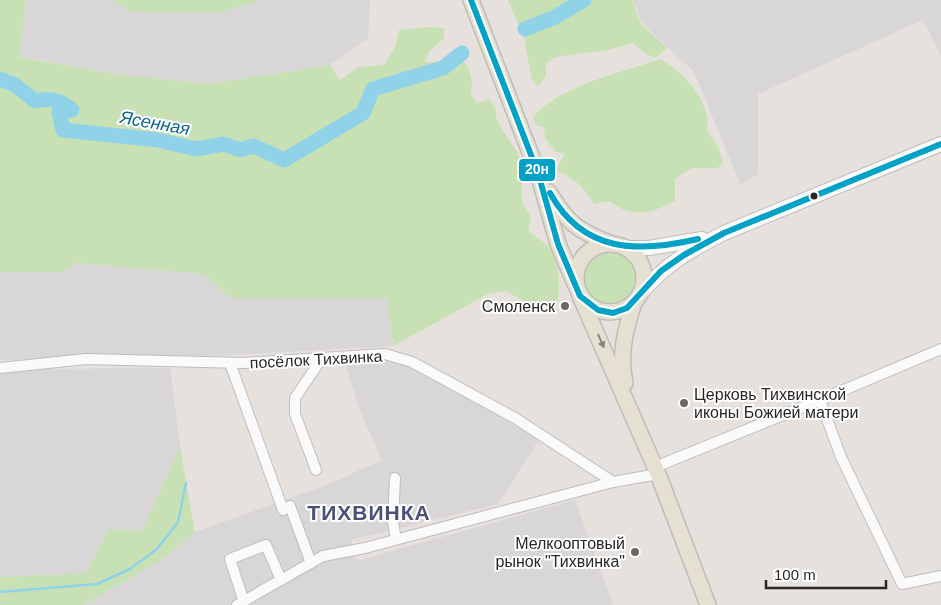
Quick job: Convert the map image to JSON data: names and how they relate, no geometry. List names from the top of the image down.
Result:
{
  "streets": {
    "street": ["посёлок Тихвинка"]
  },
  "districts": ["ТИХВИНКА"],
  "water": ["Ясенная"],
  "places": ["Смоленск", "Церковь Тихвинской иконы Божией матери", "Мелкооптовый рынок \"Тихвинка\""],
  "lines": ["transit line 20н"],
  "scale_bar": "100 m"
}
